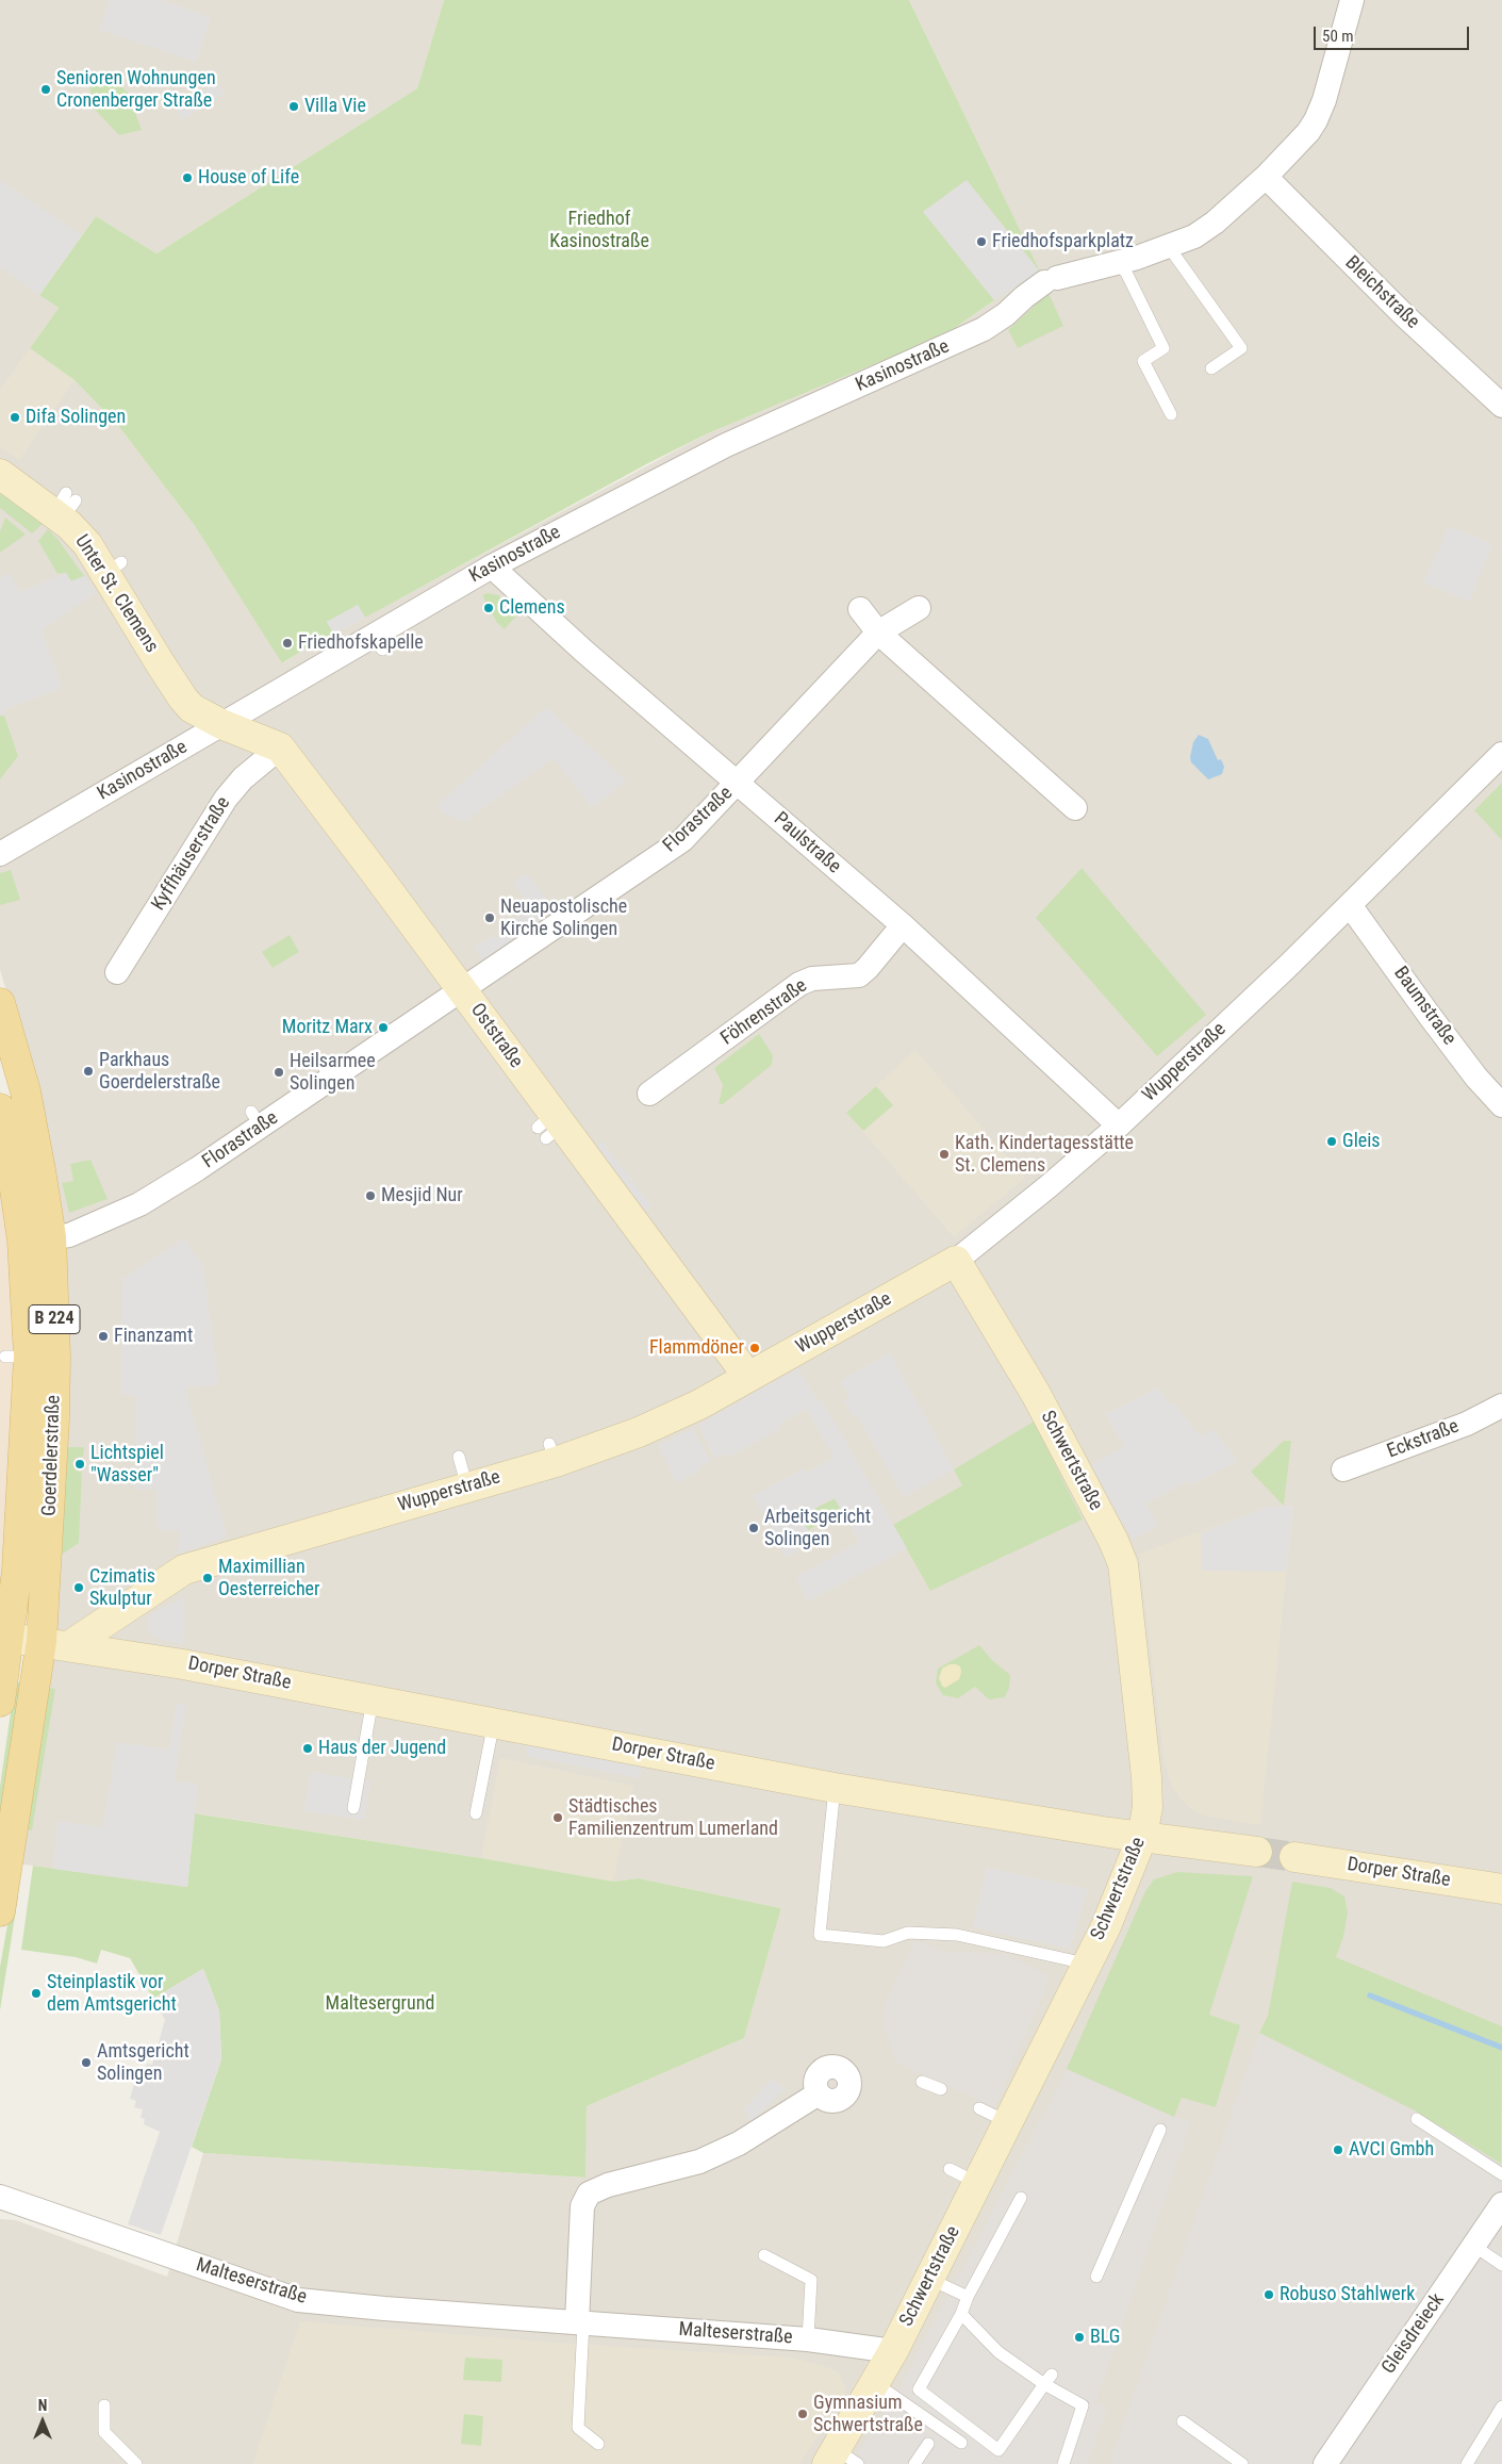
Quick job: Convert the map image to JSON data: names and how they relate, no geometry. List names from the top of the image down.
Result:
{
  "streets": {
    "main road": ["B 224", "Goerdelerstraße"],
    "street": [
      "Bleichstraße",
      "Kasinostraße",
      "Unter St. Clemens",
      "Florastraße",
      "Paulstraße",
      "Kyffhäuserstraße",
      "Baumstraße",
      "Föhrenstraße",
      "Oststraße",
      "Wupperstraße",
      "Eckstraße",
      "Schwertstraße",
      "Dorper Straße",
      "Malteserstraße",
      "Gleisdreieck"
    ]
  },
  "crossings": [
    ["Bleichstraße", "Kasinostraße"],
    ["Kasinostraße", "Unter St. Clemens"],
    ["Kasinostraße", "Paulstraße"],
    ["Florastraße", "Paulstraße"],
    ["Florastraße", "Oststraße"],
    ["Florastraße", "Goerdelerstraße"],
    ["Paulstraße", "Föhrenstraße"],
    ["Paulstraße", "Wupperstraße"],
    ["Kyffhäuserstraße", "Oststraße"],
    ["Baumstraße", "Wupperstraße"],
    ["Oststraße", "Wupperstraße"],
    ["Wupperstraße", "Schwertstraße"],
    ["Wupperstraße", "Dorper Straße"],
    ["Schwertstraße", "Dorper Straße"],
    ["Schwertstraße", "Malteserstraße"]
  ],
  "parks": ["Friedhof Kasinostraße", "Maltesergrund"],
  "places": [
    "Senioren Wohnungen Cronenberger Straße",
    "Villa Vie",
    "House of Life",
    "Friedhofsparkplatz",
    "Difa Solingen",
    "Clemens",
    "Friedhofskapelle",
    "Neuapostolische Kirche Solingen",
    "Moritz Marx",
    "Parkhaus Goerdelerstraße",
    "Heilsarmee Solingen",
    "Gleis",
    "Kath. Kindertagesstätte St. Clemens",
    "Mesjid Nur",
    "Finanzamt",
    "Flammdöner",
    "Lichtspiel \"Wasser\"",
    "Arbeitsgericht Solingen",
    "Maximillian Oesterreicher",
    "Czimatis Skulptur",
    "Haus der Jugend",
    "Städtisches Familienzentrum Lumerland",
    "Steinplastik vor dem Amtsgericht",
    "Amtsgericht Solingen",
    "AVCI Gmbh",
    "Robuso Stahlwerk",
    "BLG",
    "Gymnasium Schwertstraße"
  ],
  "scale_bar": "50 m",
  "north": "top"
}
